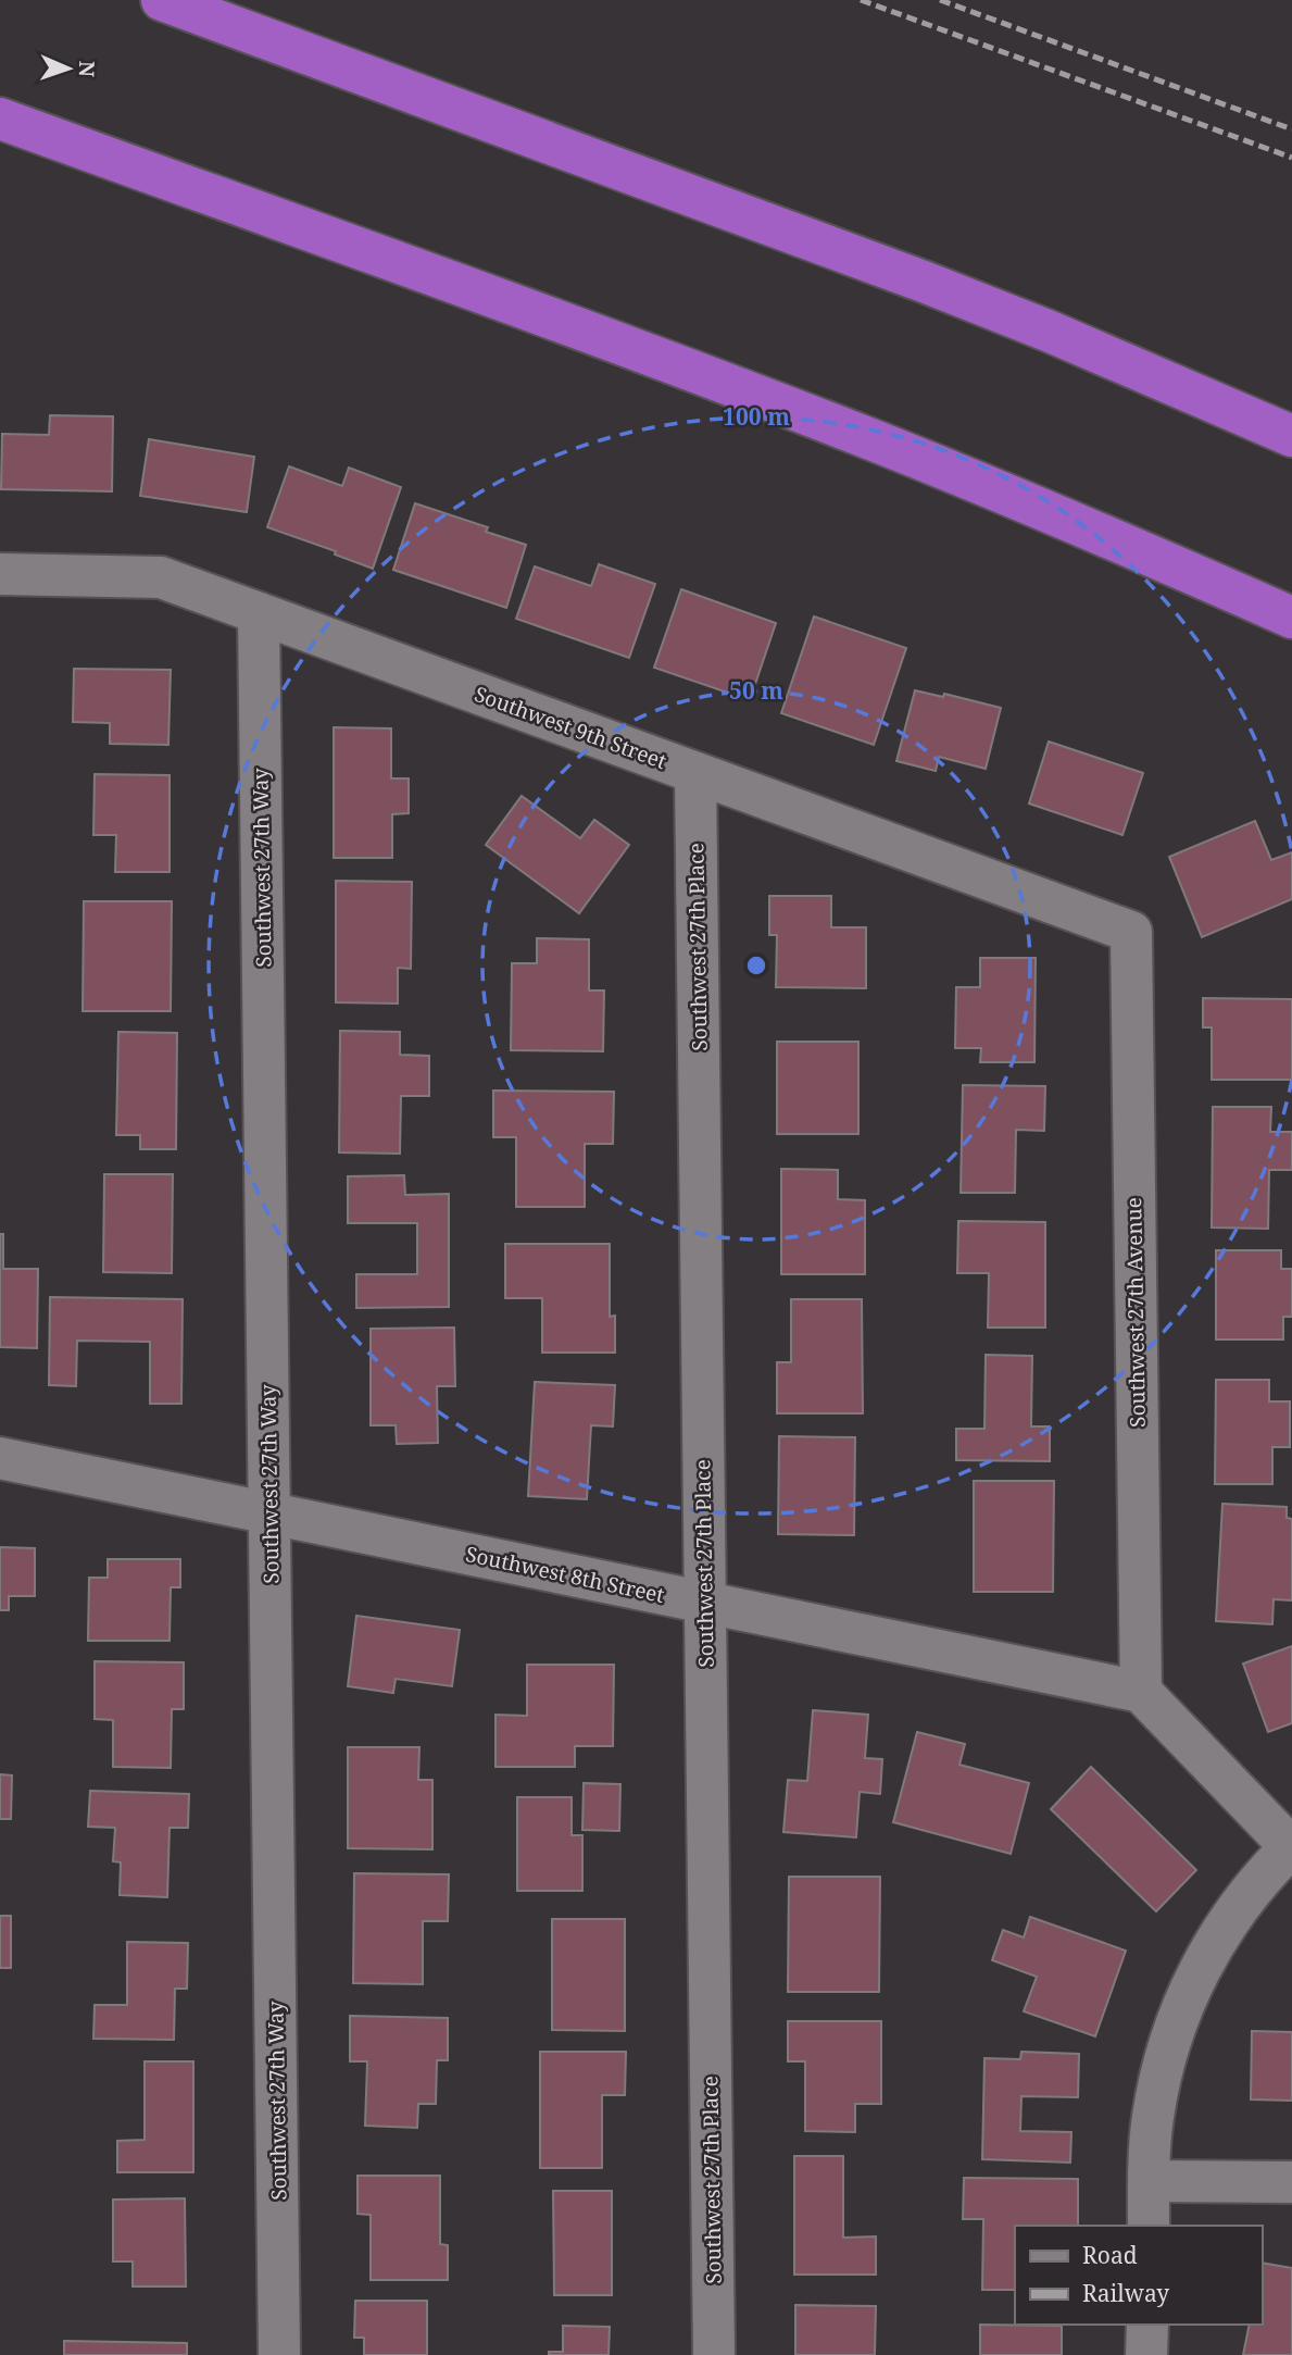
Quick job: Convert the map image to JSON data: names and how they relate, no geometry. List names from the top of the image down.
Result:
{
  "streets": {
    "street": [
      "Southwest 9th Street",
      "Southwest 27th Way",
      "Southwest 27th Place",
      "Southwest 27th Avenue",
      "Southwest 8th Street"
    ]
  },
  "crossings": [
    ["Southwest 9th Street", "Southwest 27th Way"],
    ["Southwest 9th Street", "Southwest 27th Place"],
    ["Southwest 9th Street", "Southwest 27th Avenue"],
    ["Southwest 27th Way", "Southwest 8th Street"],
    ["Southwest 27th Place", "Southwest 8th Street"],
    ["Southwest 27th Avenue", "Southwest 8th Street"]
  ],
  "legend": ["Road", "Railway"],
  "north": "right",
  "rings": ["100 m", "50 m"]
}
